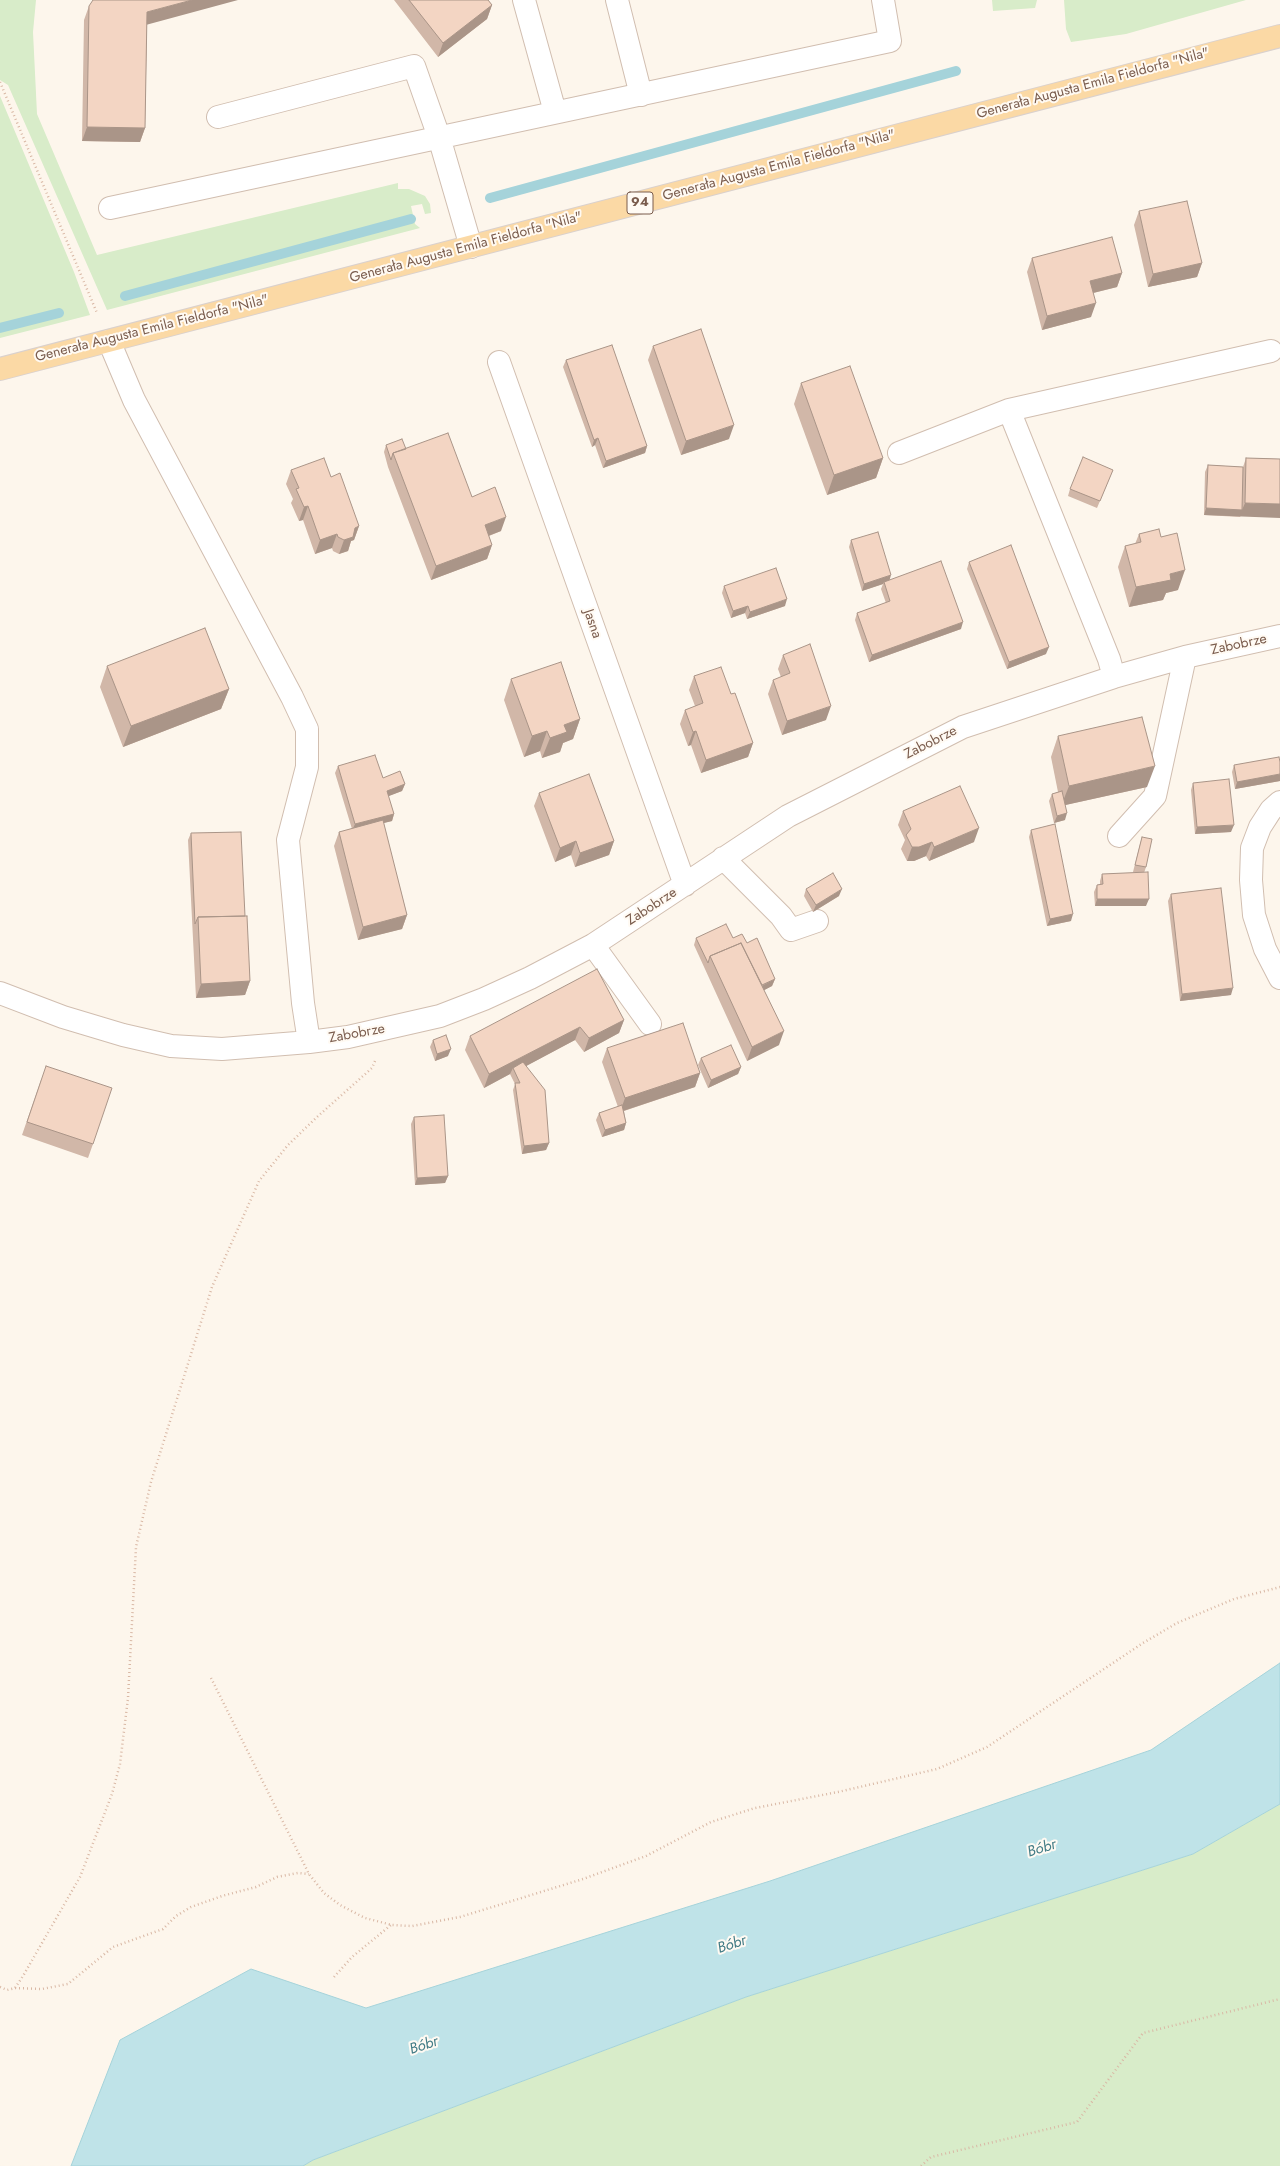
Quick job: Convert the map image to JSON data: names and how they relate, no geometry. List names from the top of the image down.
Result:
{
  "streets": {
    "main road": ["Generała Augusta Emila Fieldorfa \"Nila\"", "94"],
    "street": ["Jasna", "Zabobrze"]
  },
  "crossings": [
    ["Jasna", "Zabobrze"]
  ],
  "water": ["Bóbr"]
}
